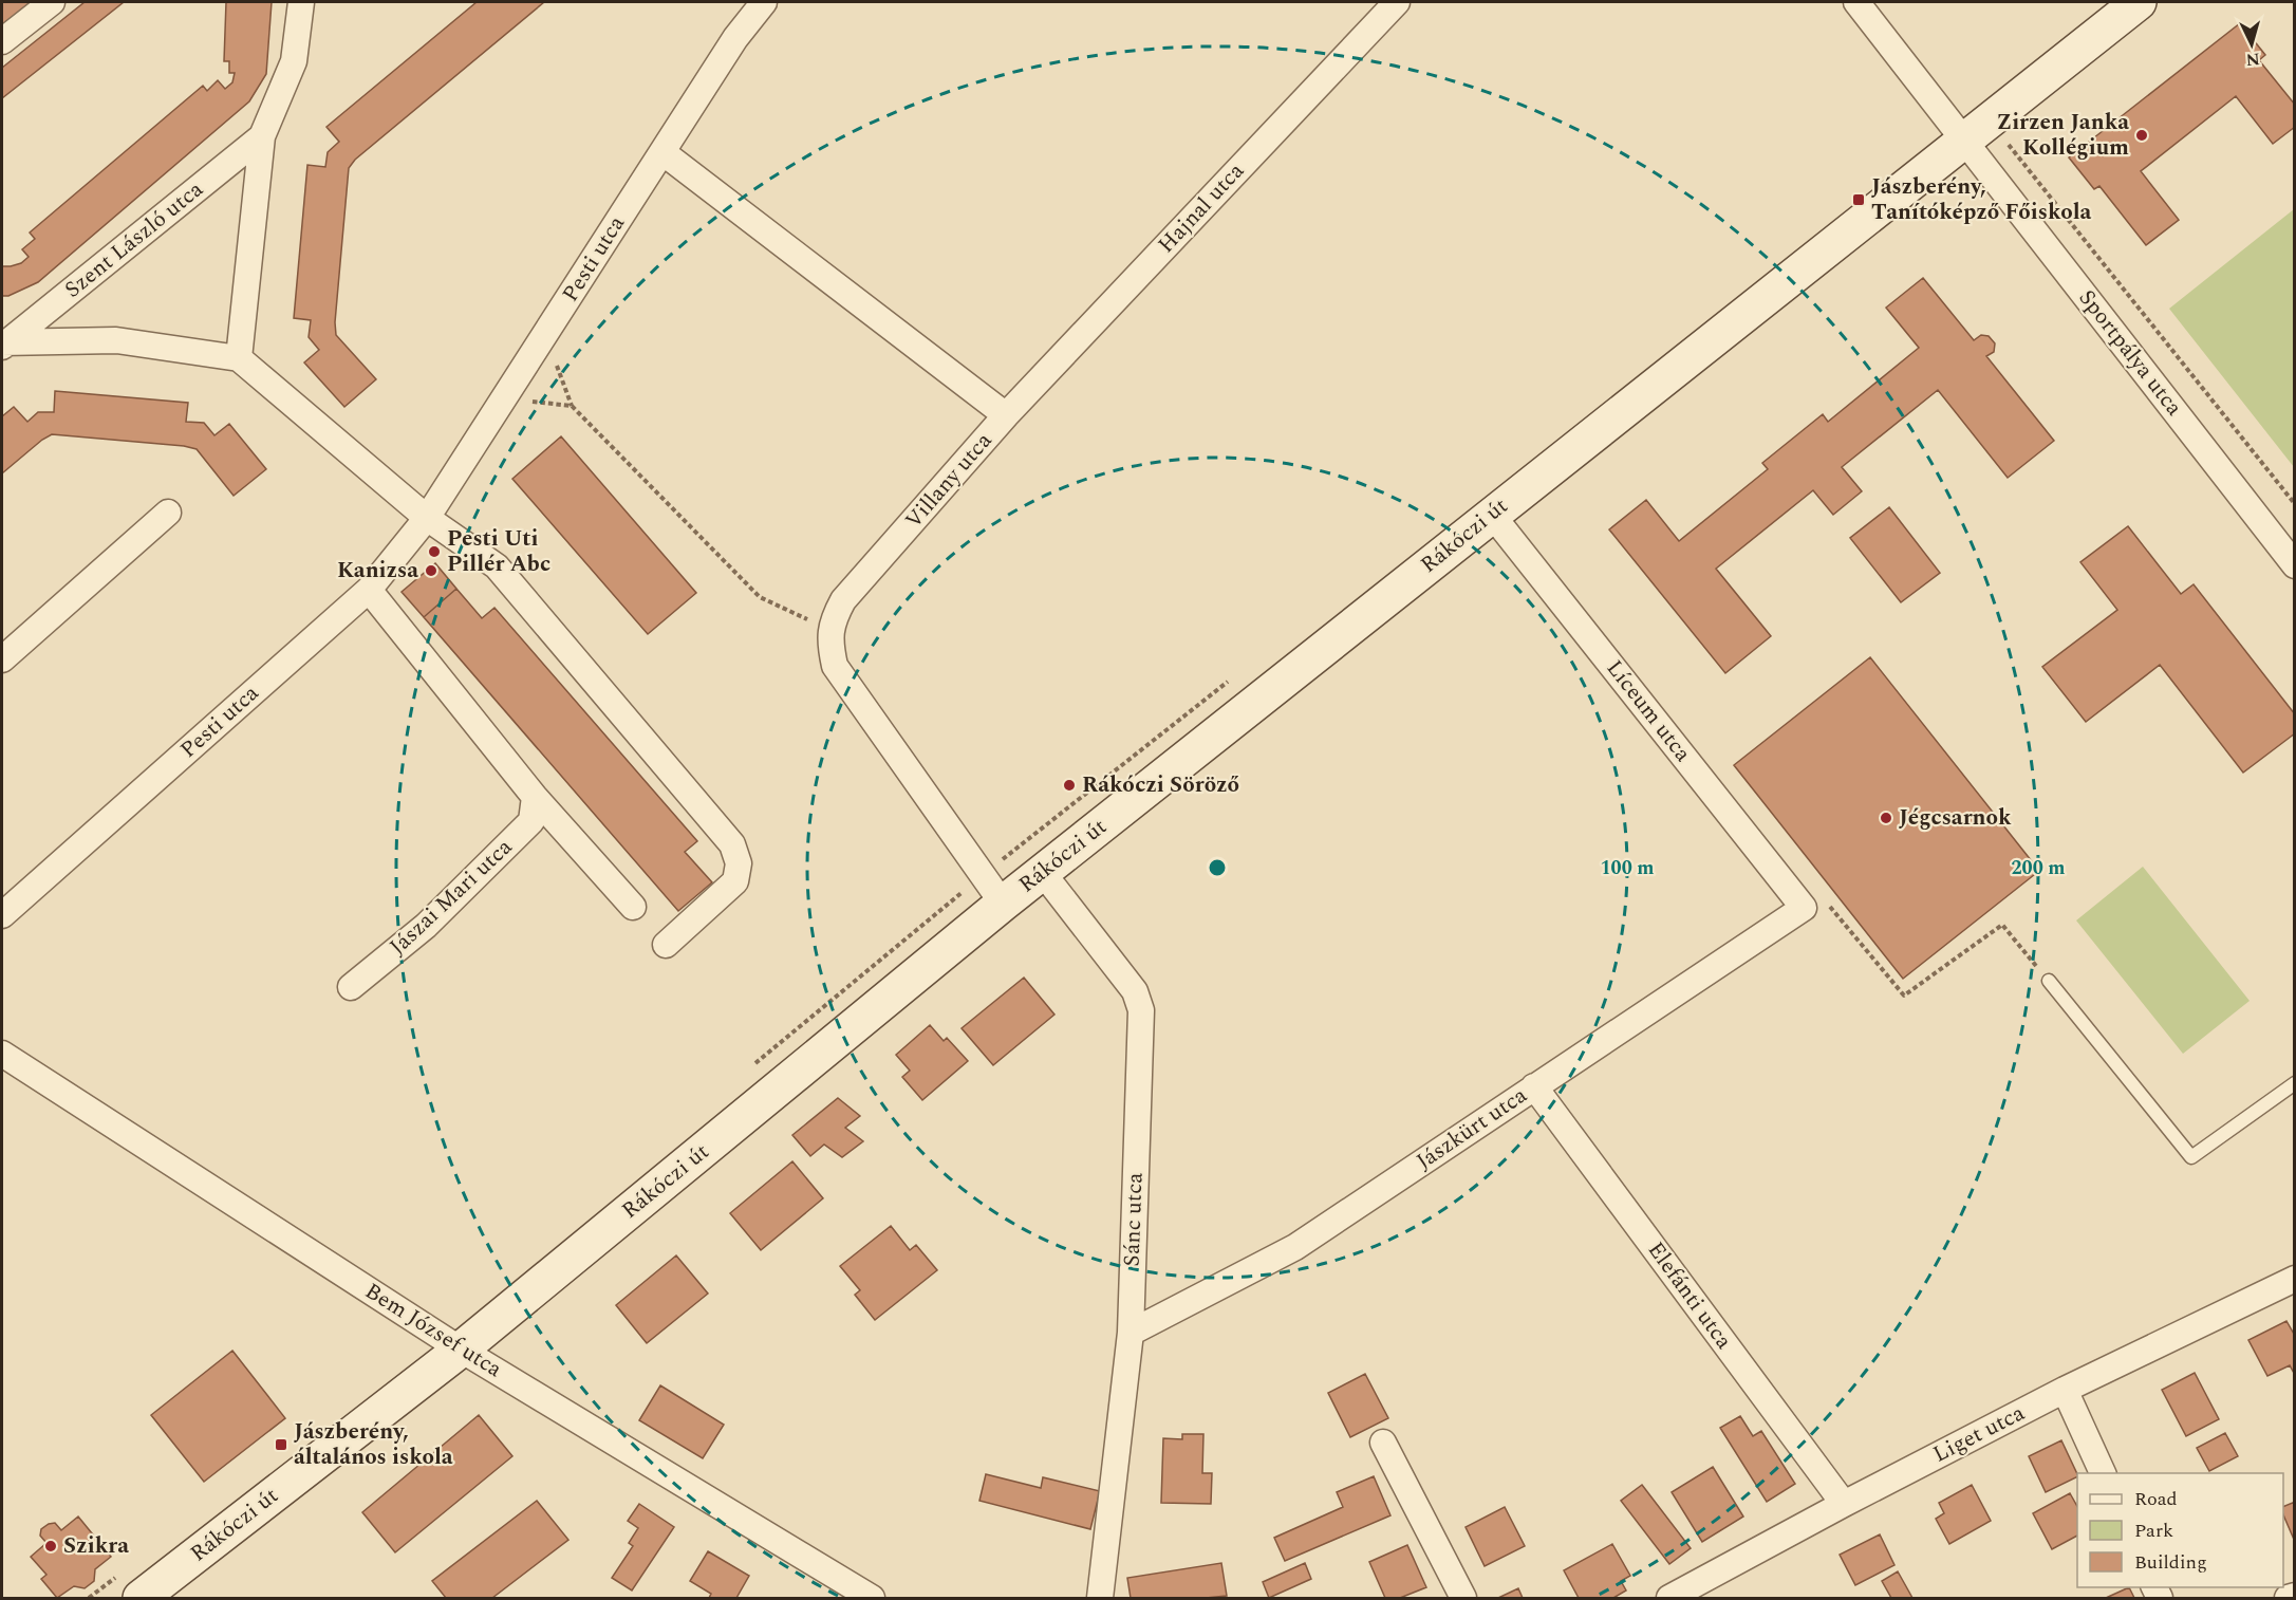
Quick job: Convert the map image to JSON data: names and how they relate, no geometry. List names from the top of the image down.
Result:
{
  "streets": {
    "street": [
      "Hajnal utca",
      "Szent László utca",
      "Pesti utca",
      "Sportpálya utca",
      "Villany utca",
      "Rákóczi út",
      "Líceum utca",
      "Jászai Mari utca",
      "Jászkürt utca",
      "Sánc utca",
      "Elefánti utca",
      "Bem József utca",
      "Liget utca"
    ]
  },
  "crossings": [
    ["Hajnal utca", "Villany utca"],
    ["Pesti utca", "Villany utca"],
    ["Sportpálya utca", "Rákóczi út"],
    ["Villany utca", "Rákóczi út"],
    ["Rákóczi út", "Líceum utca"],
    ["Rákóczi út", "Sánc utca"],
    ["Rákóczi út", "Bem József utca"],
    ["Líceum utca", "Jászkürt utca"],
    ["Jászkürt utca", "Sánc utca"],
    ["Jászkürt utca", "Elefánti utca"],
    ["Elefánti utca", "Liget utca"]
  ],
  "places": {
    "other": [
      "Zirzen Janka Kollégium",
      "Pesti Uti Pillér Abc",
      "Kanizsa",
      "Rákóczi Söröző",
      "Jégcsarnok",
      "Szikra"
    ],
    "transit": ["Jászberény, Tanítóképző Főiskola", "Jászberény, általános iskola"]
  },
  "legend": ["Road", "Park", "Building"],
  "north": "bottom",
  "rings": ["100 m", "200 m"]
}
